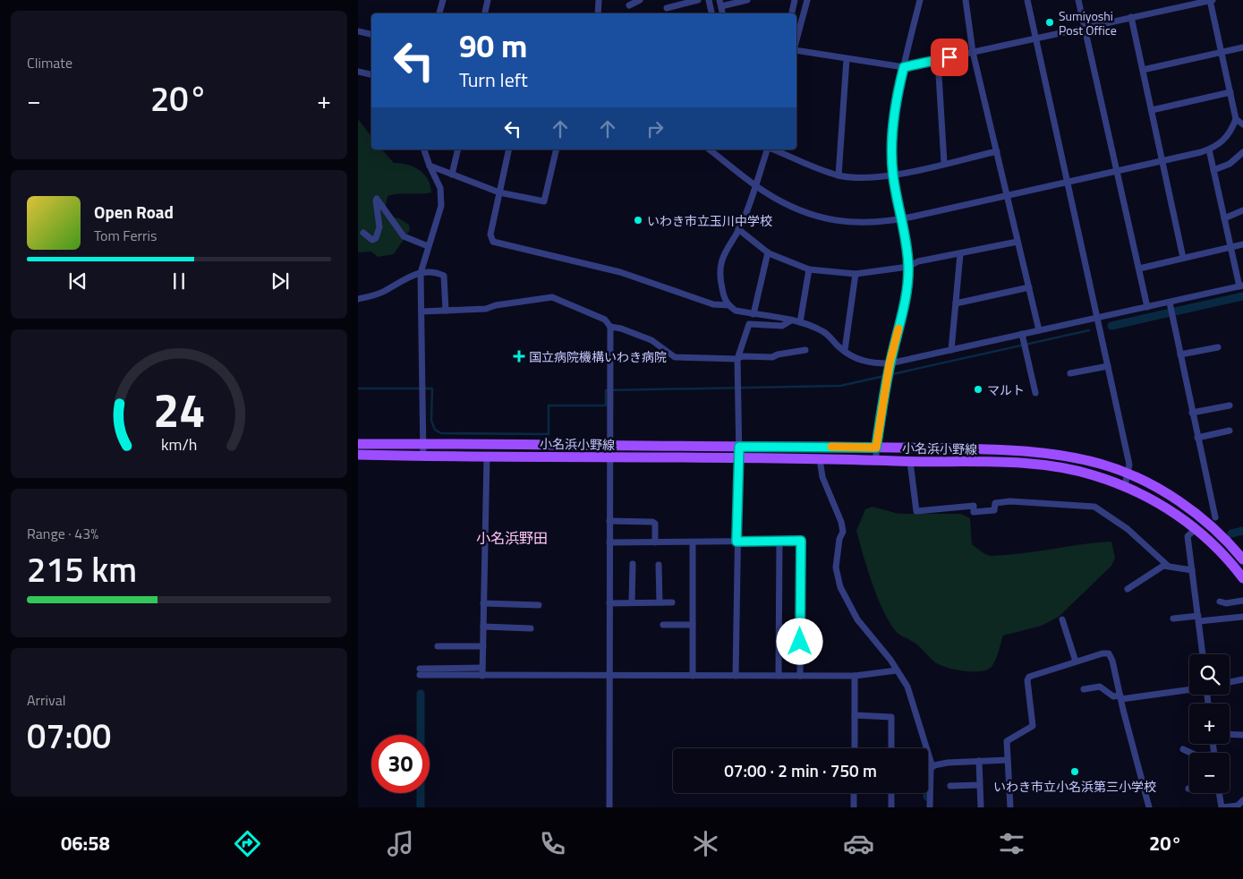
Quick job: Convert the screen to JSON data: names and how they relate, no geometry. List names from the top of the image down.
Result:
{
  "streets": {
    "main road": ["小名浜小野線"]
  },
  "districts": ["小名浜野田"],
  "places": {
    "other": [
      "Sumiyoshi Post Office",
      "いわき市立玉川中学校",
      "マルト",
      "いわき市立小名浜第三小学校"
    ],
    "health": ["国立病院機構いわき病院"]
  },
  "page": {
    "tile": [
      "Climate",
      ["Range · 43%", "215 km"],
      ["Arrival", "07:00"]
    ],
    "turn": ["90 m", "Turn left"],
    "heat": ["−", "20°", "+"],
    "song": ["Open Road", "Tom Ferris"],
    "map_buttons": ["+", "−"],
    "limit": "30",
    "trip": "07:00 · 2 min · 750 m",
    "tabs": ["06:58", "20°"],
    "gauge": ["24", "km/h"]
  }
}
